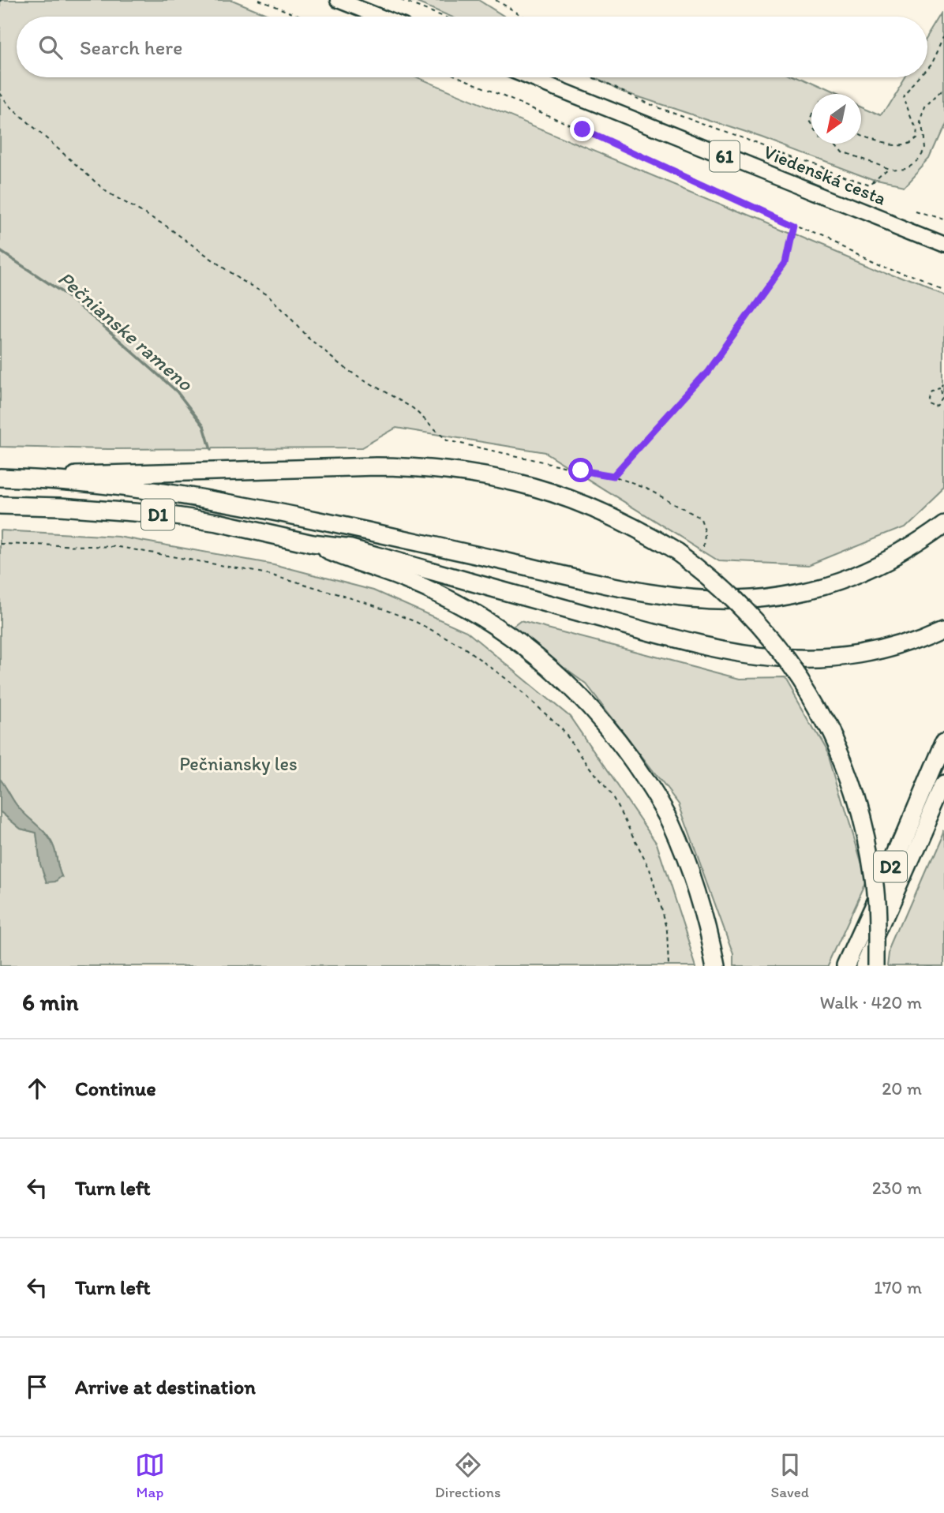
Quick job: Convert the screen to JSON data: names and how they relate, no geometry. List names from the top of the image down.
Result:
{
  "streets": {
    "highway": ["D1", "D2"],
    "main road": ["61", "Viedenská cesta"]
  },
  "water": ["Pečnianske rameno"],
  "parks": ["Pečniansky les"],
  "north": "bottom left",
  "page": {
    "search": "Search here",
    "heading": ["6 min", "Walk · 420 m"],
    "list": [
      ["Continue", "20 m"],
      ["Turn left", "230 m"],
      ["Turn left", "170 m"],
      "Arrive at destination"
    ],
    "nav": ["Map", "Directions", "Saved"]
  }
}
